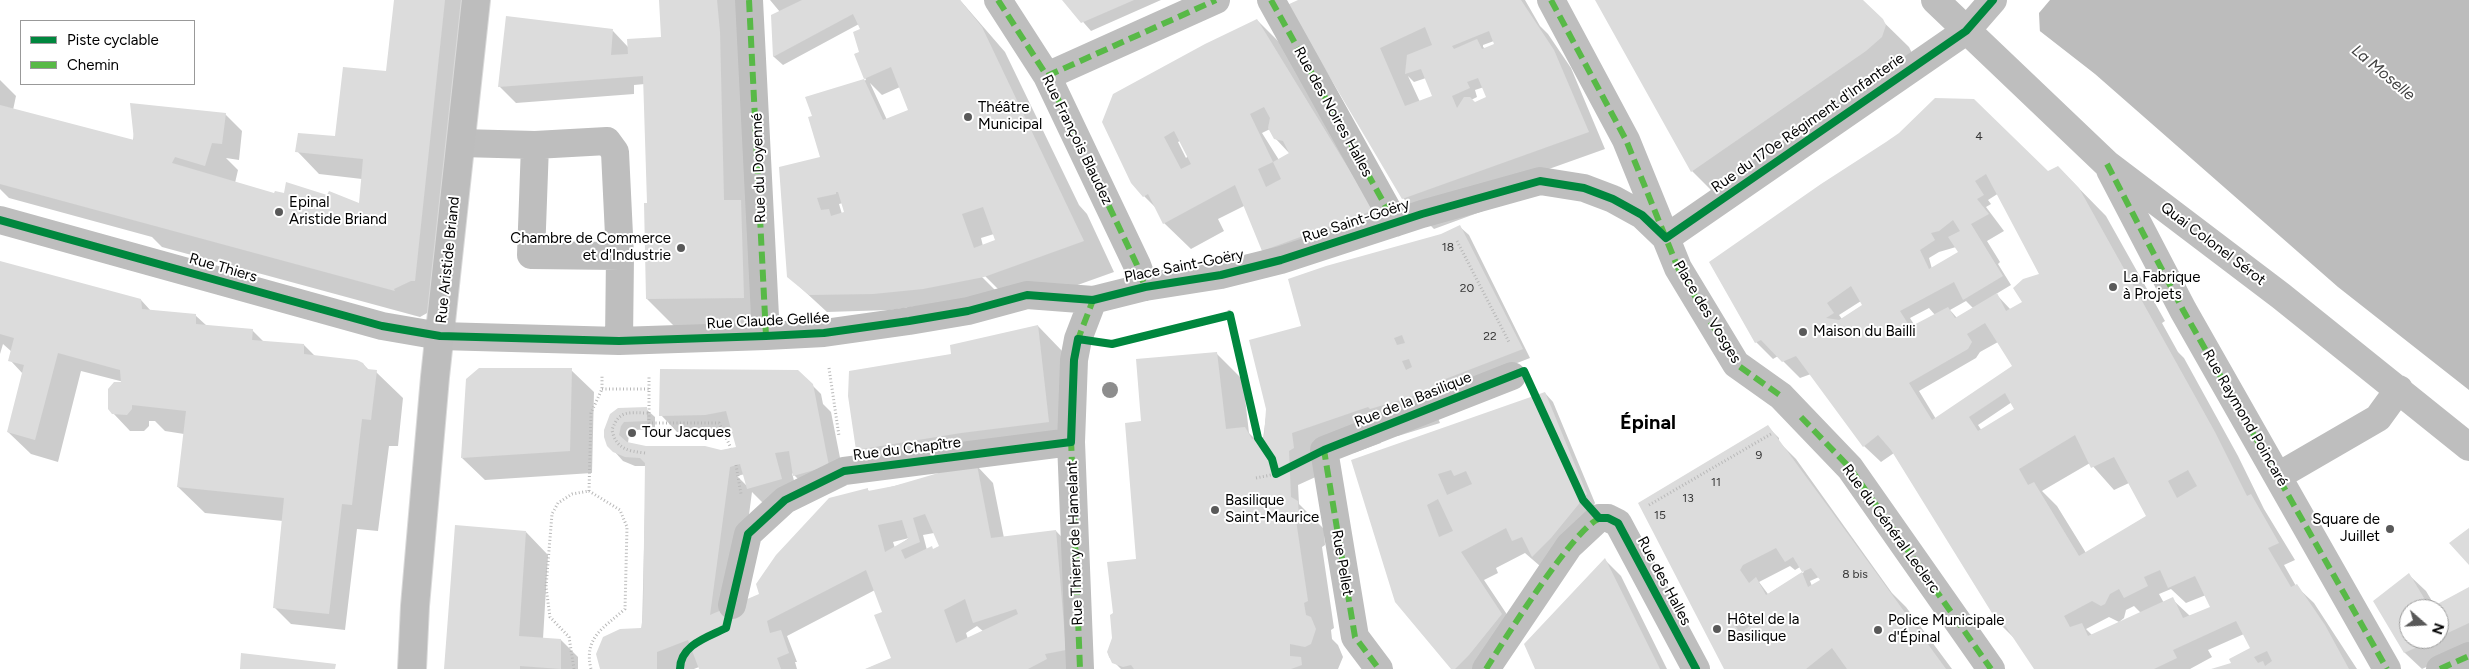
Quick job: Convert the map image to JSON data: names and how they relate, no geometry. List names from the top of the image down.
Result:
{
  "streets": {
    "main road": ["Rue Aristide Briand"],
    "street": [
      "Rue des Noires Halles",
      "Rue du 170e Régiment d'Infanterie",
      "Rue François Blaudez",
      "Rue du Doyenné",
      "Rue Saint-Goëry",
      "Quai Colonel Sérot",
      "Place Saint-Goëry",
      "Rue Thiers",
      "Place des Vosges",
      "Rue Claude Gellée",
      "Rue de la Basilique",
      "Rue Raymond Poincaré",
      "Rue du Chapître",
      "Rue du Général Leclerc",
      "Rue Thierry de Hamelant",
      "Rue Pellet",
      "Rue des Halles"
    ]
  },
  "crossings": [
    ["Rue des Noires Halles", "Rue Saint-Goëry"],
    ["Rue du 170e Régiment d'Infanterie", "Quai Colonel Sérot"],
    ["Rue du 170e Régiment d'Infanterie", "Place des Vosges"],
    ["Rue François Blaudez", "Place Saint-Goëry"],
    ["Rue du Doyenné", "Rue Claude Gellée"],
    ["Rue Saint-Goëry", "Place Saint-Goëry"],
    ["Rue Saint-Goëry", "Place des Vosges"],
    ["Quai Colonel Sérot", "Rue Raymond Poincaré"],
    ["Rue Aristide Briand", "Rue Thiers"],
    ["Rue Aristide Briand", "Rue Claude Gellée"],
    ["Place Saint-Goëry", "Rue Claude Gellée"],
    ["Place Saint-Goëry", "Rue Thierry de Hamelant"],
    ["Rue Thiers", "Rue Claude Gellée"],
    ["Place des Vosges", "Rue du Général Leclerc"],
    ["Rue Claude Gellée", "Rue du Chapître"],
    ["Rue Claude Gellée", "Rue Thierry de Hamelant"],
    ["Rue de la Basilique", "Rue Pellet"],
    ["Rue du Chapître", "Rue Thierry de Hamelant"]
  ],
  "districts": ["Épinal"],
  "water": ["La Moselle"],
  "places": [
    "Théâtre Municipal",
    "Epinal Aristide Briand",
    "Chambre de Commerce et d'Industrie",
    "La Fabrique à Projets",
    "Maison du Bailli",
    "Tour Jacques",
    "Basilique Saint-Maurice",
    "Square de Juillet",
    "Hôtel de la Basilique",
    "Police Municipale d'Épinal"
  ],
  "house_numbers": [
    "4",
    "18",
    "20",
    "22",
    "9",
    "11",
    "13",
    "15",
    "8 bis"
  ],
  "legend": ["Piste cyclable", "Chemin"],
  "north": "right"
}
